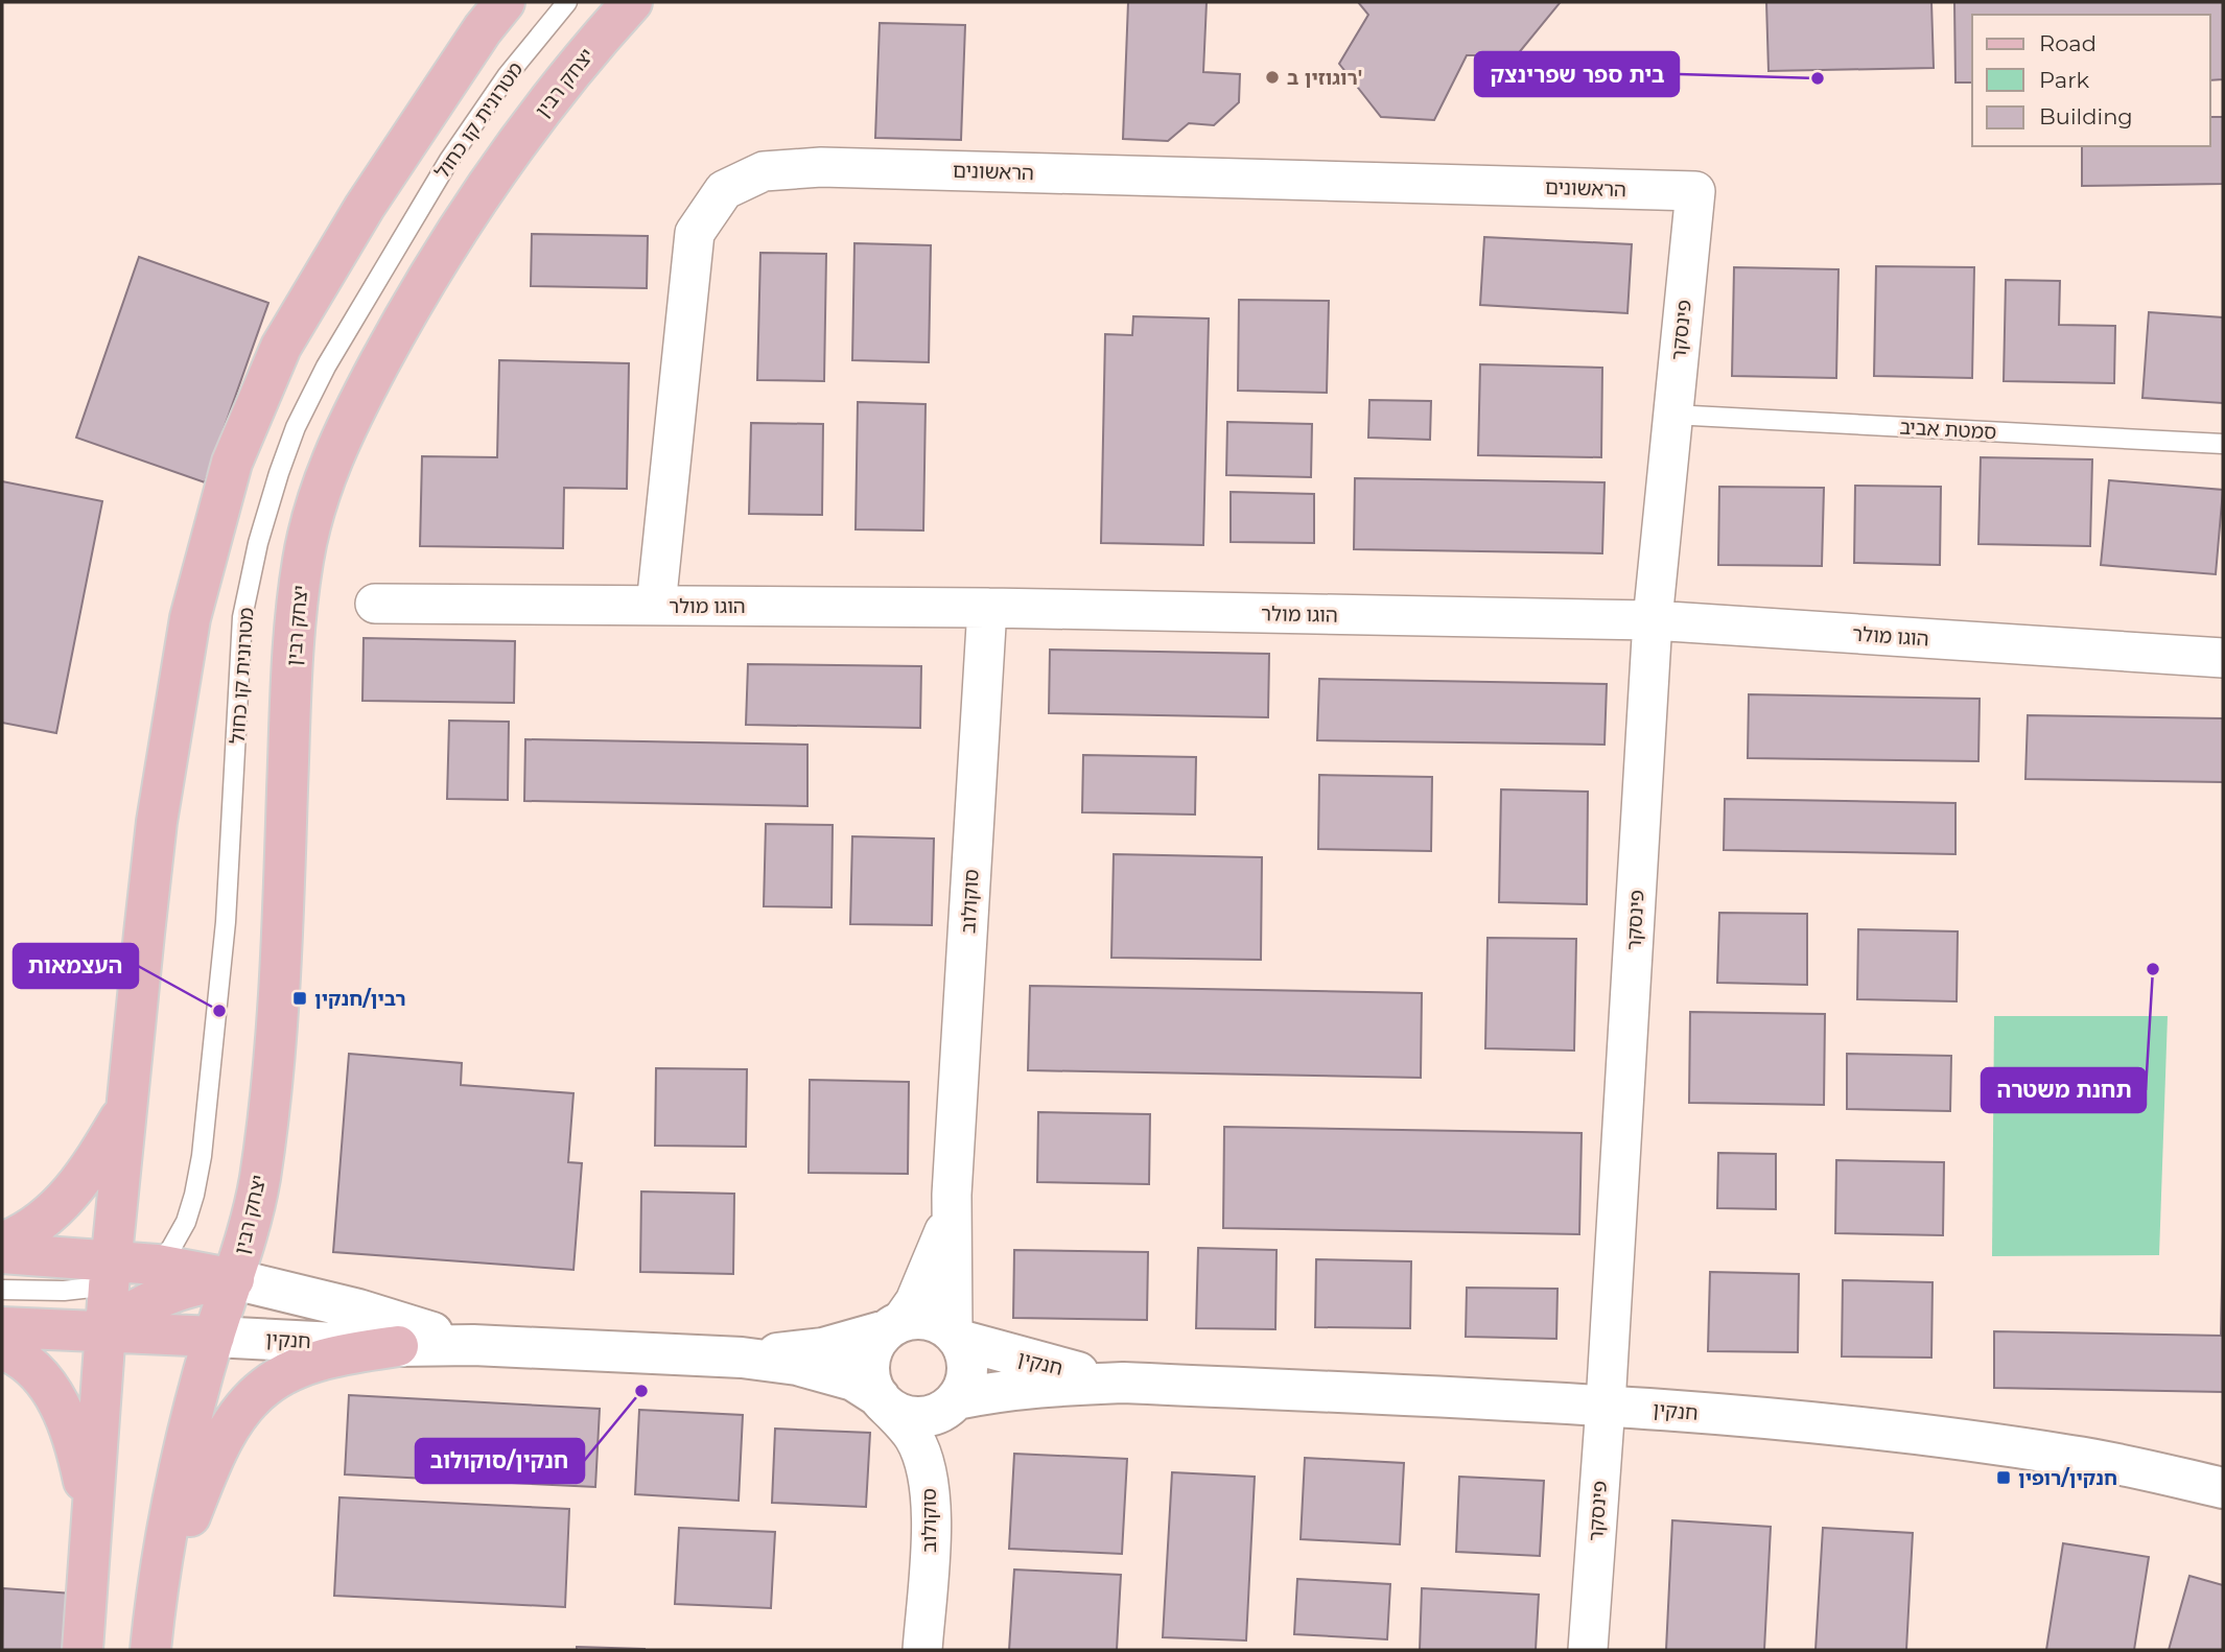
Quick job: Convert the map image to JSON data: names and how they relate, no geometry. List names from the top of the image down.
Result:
{
  "streets": {
    "main road": ["יצחק רבין", "חנקין"],
    "street": [
      "הראשונים",
      "פינסקר",
      "הוגו מולר",
      "סוקולוב"
    ],
    "lane": ["מטרונית קו כחול", "סמטת אביב"]
  },
  "crossings": [
    ["יצחק רבין", "חנקין"],
    ["הראשונים", "פינסקר"],
    ["הראשונים", "הוגו מולר"],
    ["פינסקר", "סמטת אביב"],
    ["פינסקר", "הוגו מולר"],
    ["פינסקר", "חנקין"],
    ["הוגו מולר", "סוקולוב"],
    ["סוקולוב", "חנקין"]
  ],
  "places": {
    "other": [
      "רוגוזין ב'",
      "בית ספר שפרינצק",
      "תחנת משטרה",
      "העצמאות",
      "חנקין/סוקולוב"
    ],
    "transit": ["רבין/חנקין", "חנקין/רופין"]
  },
  "legend": ["Road", "Park", "Building"]
}
